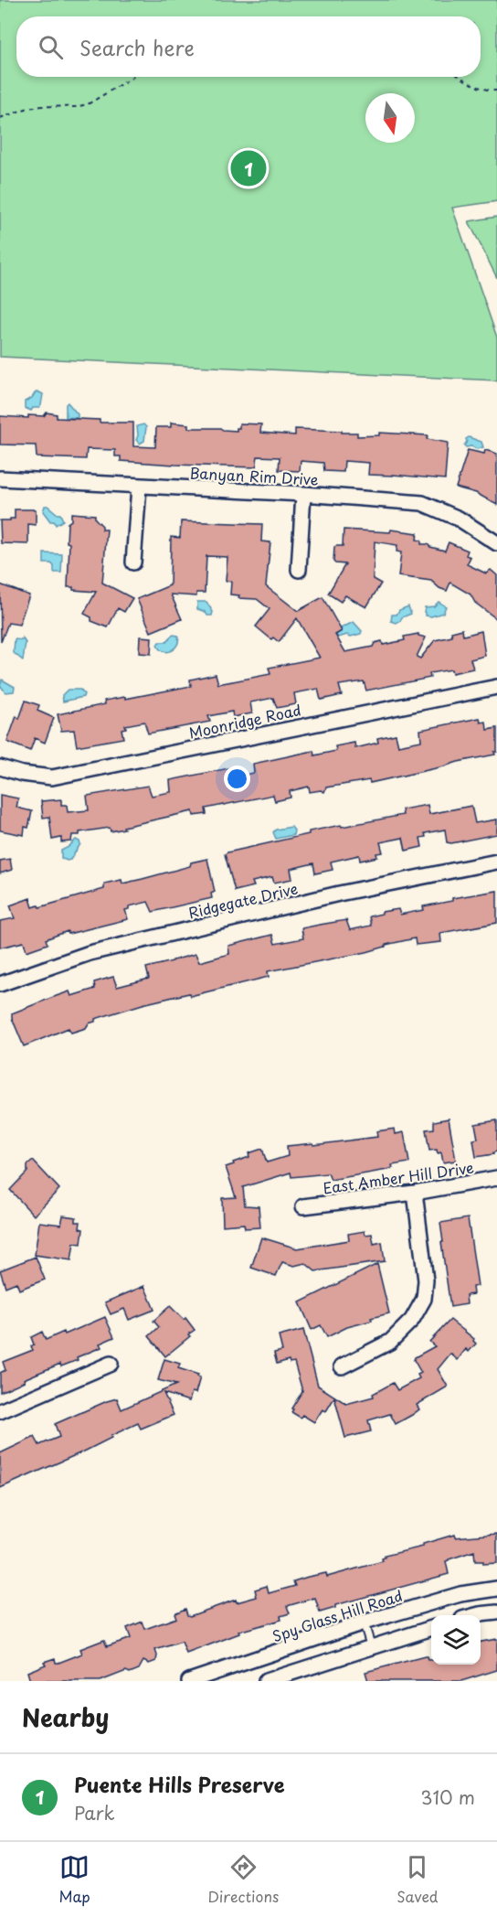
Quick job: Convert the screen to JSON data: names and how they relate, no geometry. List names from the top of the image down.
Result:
{
  "streets": {
    "street": [
      "Banyan Rim Drive",
      "Moonridge Road",
      "Ridgegate Drive",
      "East Amber Hill Drive",
      "Spy Glass Hill Road"
    ]
  },
  "north": "bottom",
  "page": {
    "search": "Search here",
    "pins": "1",
    "heading": "Nearby",
    "list": [
      {
        "mark": "1",
        "name": "Puente Hills Preserve",
        "note": "Park",
        "value": "310 m"
      }
    ],
    "nav": ["Map", "Directions", "Saved"]
  }
}
